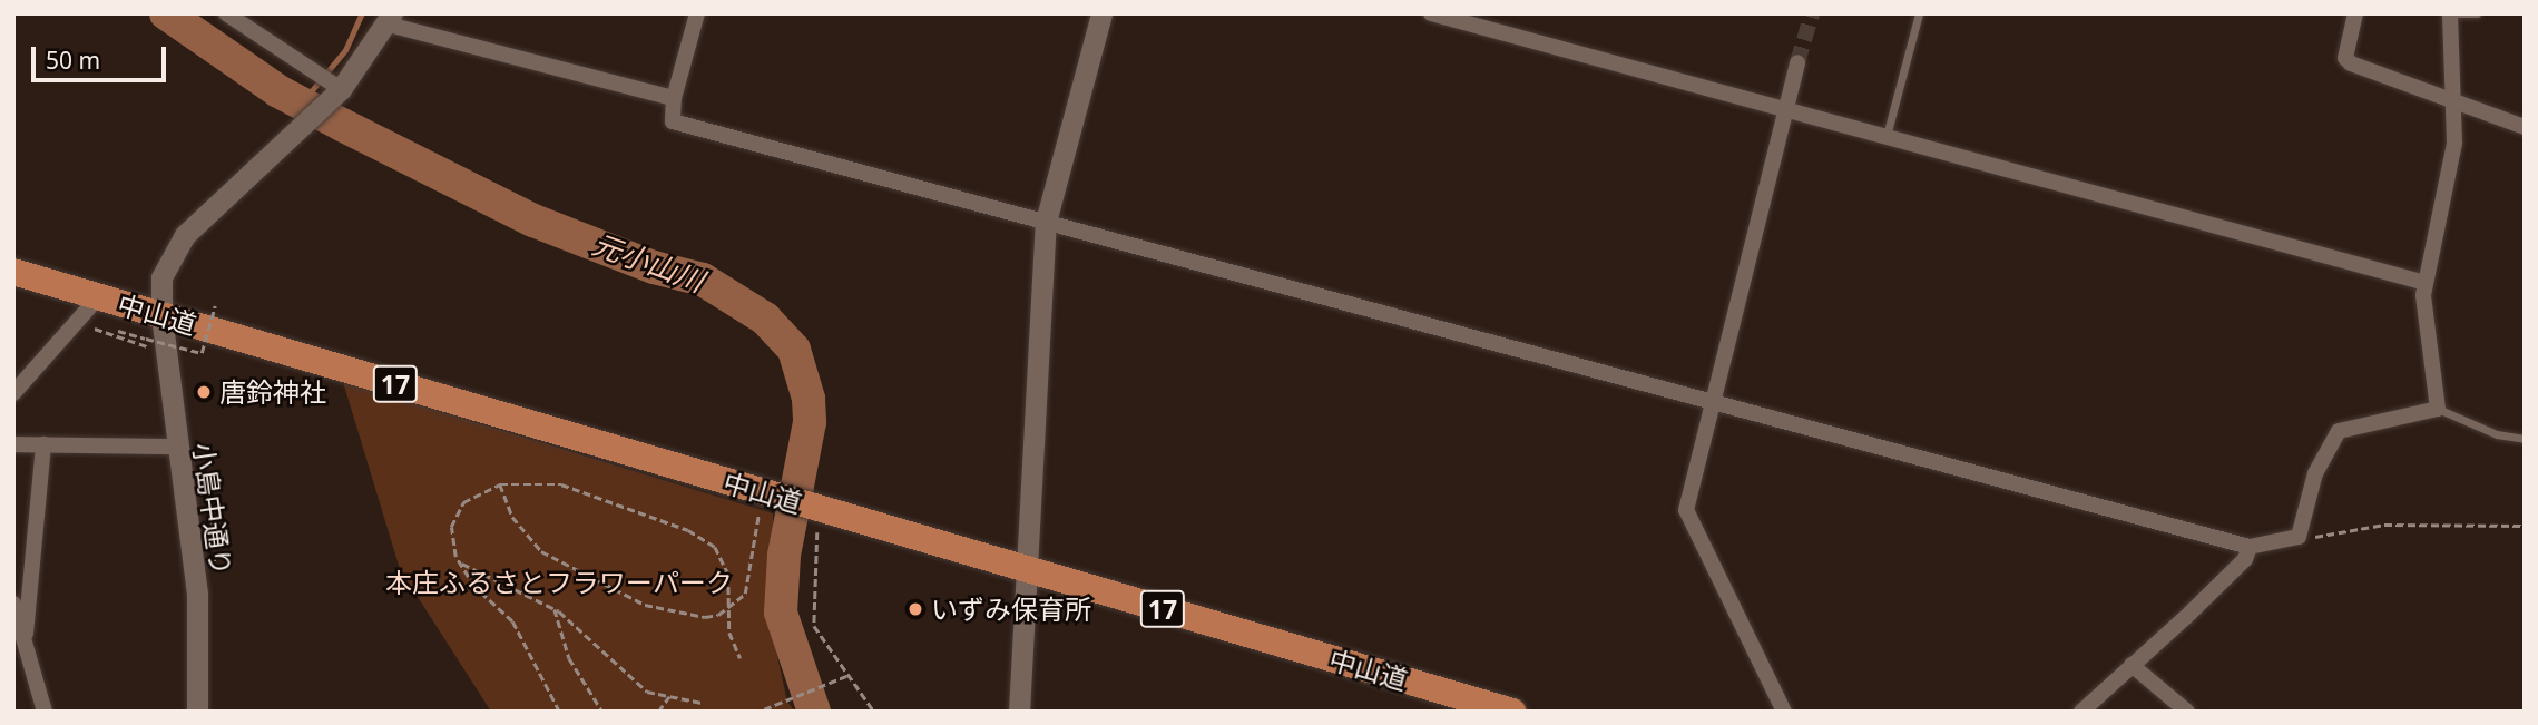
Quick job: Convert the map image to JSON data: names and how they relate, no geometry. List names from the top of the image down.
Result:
{
  "streets": {
    "highway": ["中山道", "17"],
    "street": ["小島中通り"]
  },
  "crossings": [
    ["中山道", "小島中通り"]
  ],
  "water": ["元小山川"],
  "parks": ["本庄ふるさとフラワーパーク"],
  "places": ["唐鈴神社", "いずみ保育所"],
  "scale_bar": "50 m"
}
